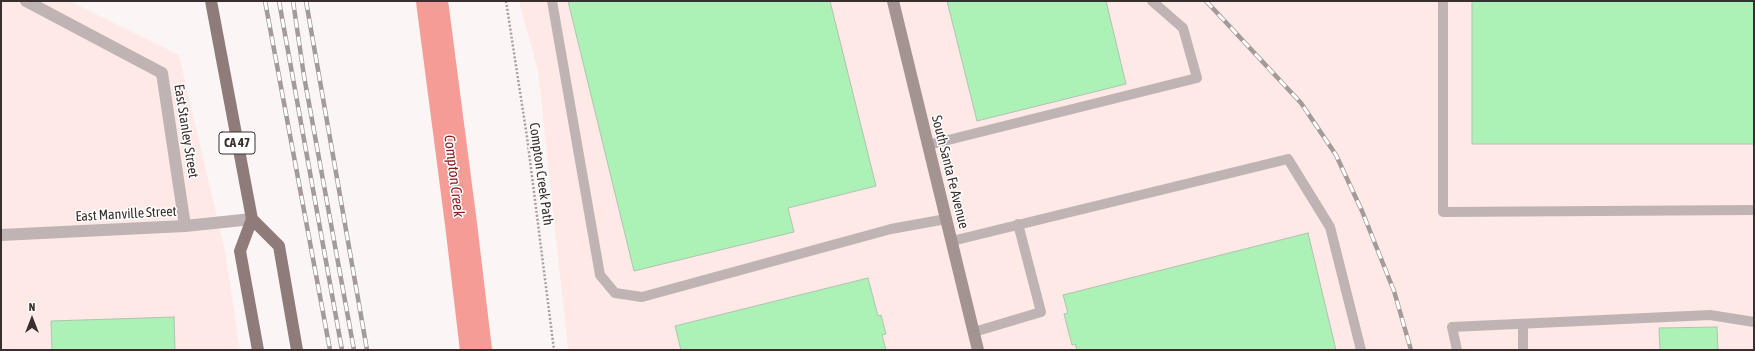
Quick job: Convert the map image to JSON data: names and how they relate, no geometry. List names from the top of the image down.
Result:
{
  "streets": {
    "main road": ["CA 47", "South Santa Fe Avenue"],
    "street": ["East Stanley Street", "East Manville Street"],
    "path": ["Compton Creek Path"]
  },
  "crossings": [
    ["East Stanley Street", "East Manville Street"],
    ["CA 47", "East Manville Street"]
  ],
  "water": ["Compton Creek"],
  "north": "top"
}
